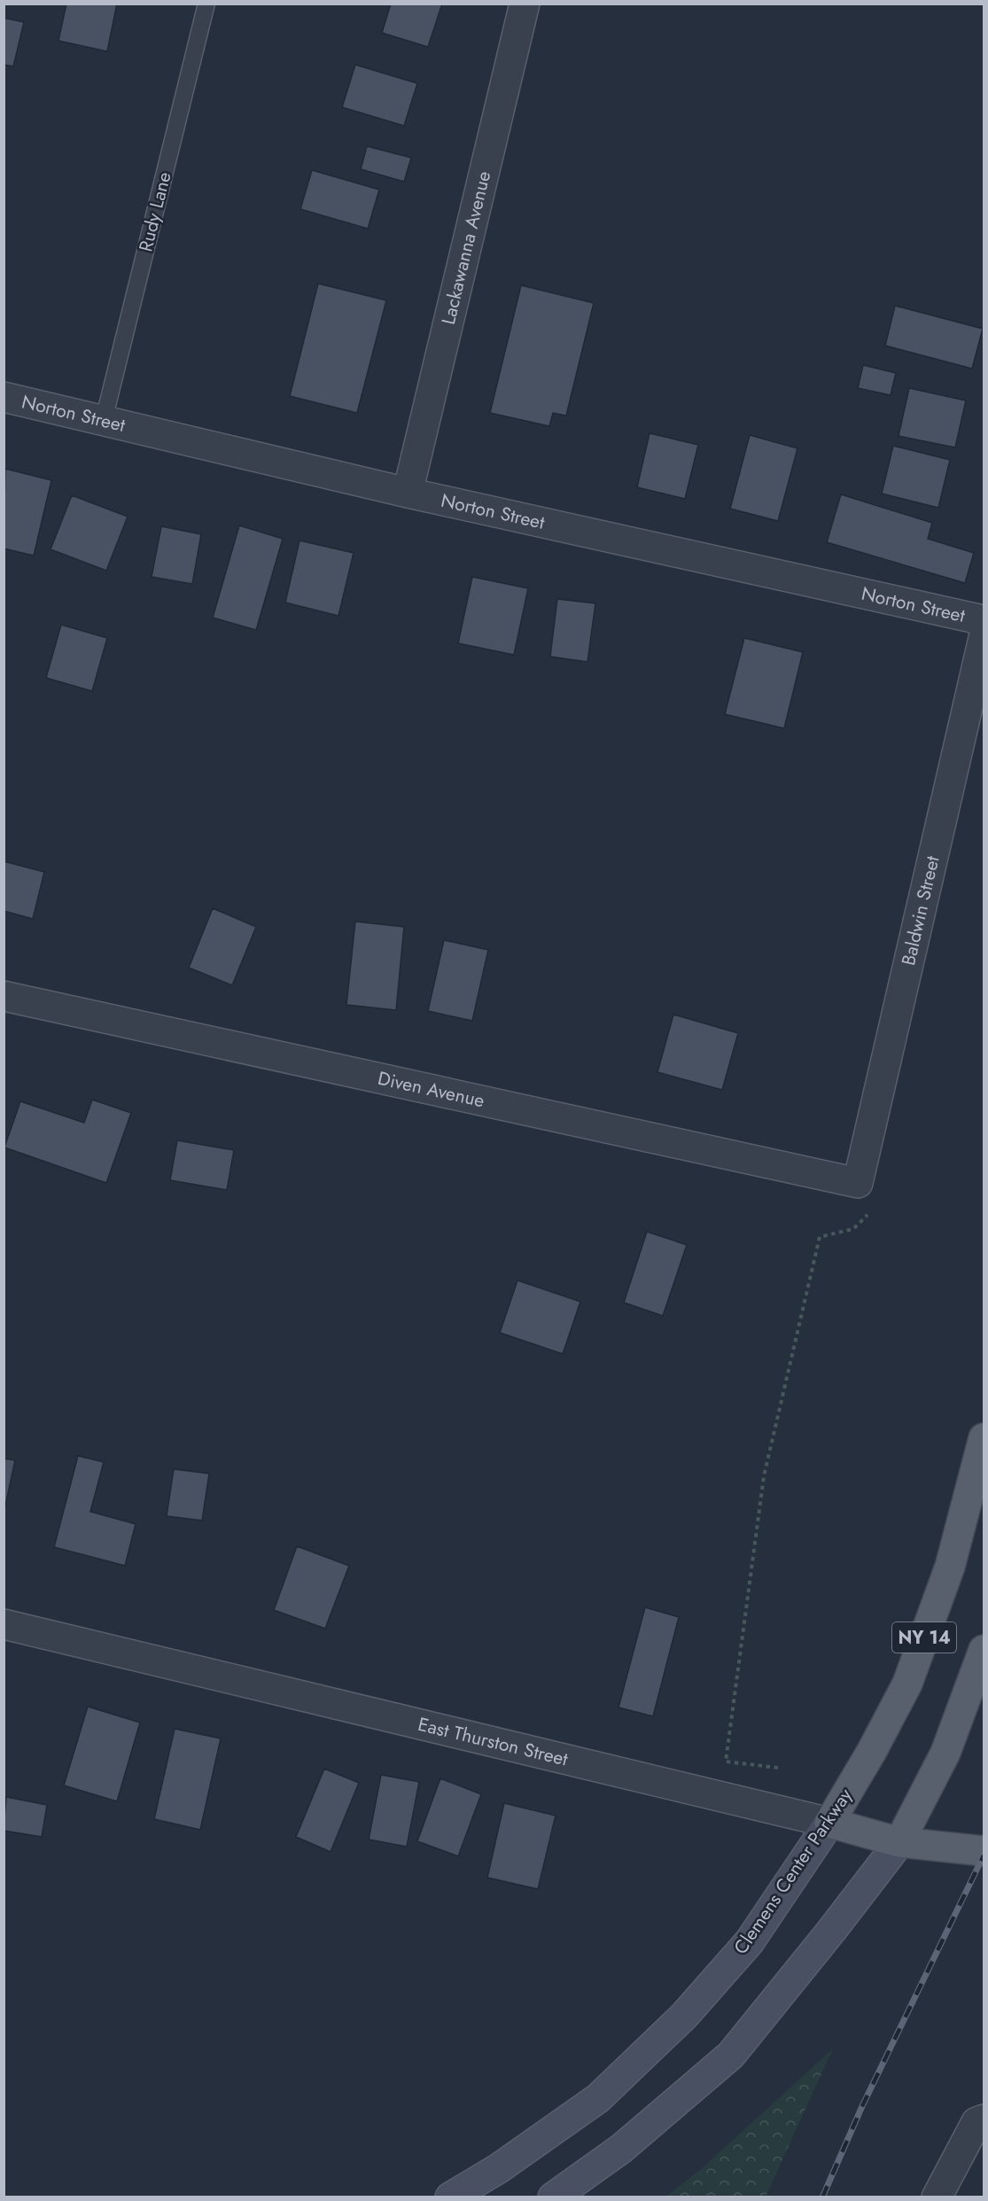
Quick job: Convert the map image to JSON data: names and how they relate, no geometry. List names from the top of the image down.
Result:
{
  "streets": {
    "main road": ["NY 14", "East Thurston Street", "Clemens Center Parkway"],
    "street": [
      "Lackawanna Avenue",
      "Norton Street",
      "Baldwin Street",
      "Diven Avenue"
    ],
    "lane": ["Rudy Lane"]
  },
  "crossings": [
    ["Rudy Lane", "Norton Street"],
    ["Lackawanna Avenue", "Norton Street"],
    ["Baldwin Street", "Diven Avenue"],
    ["NY 14", "East Thurston Street"],
    ["East Thurston Street", "Clemens Center Parkway"]
  ]
}
